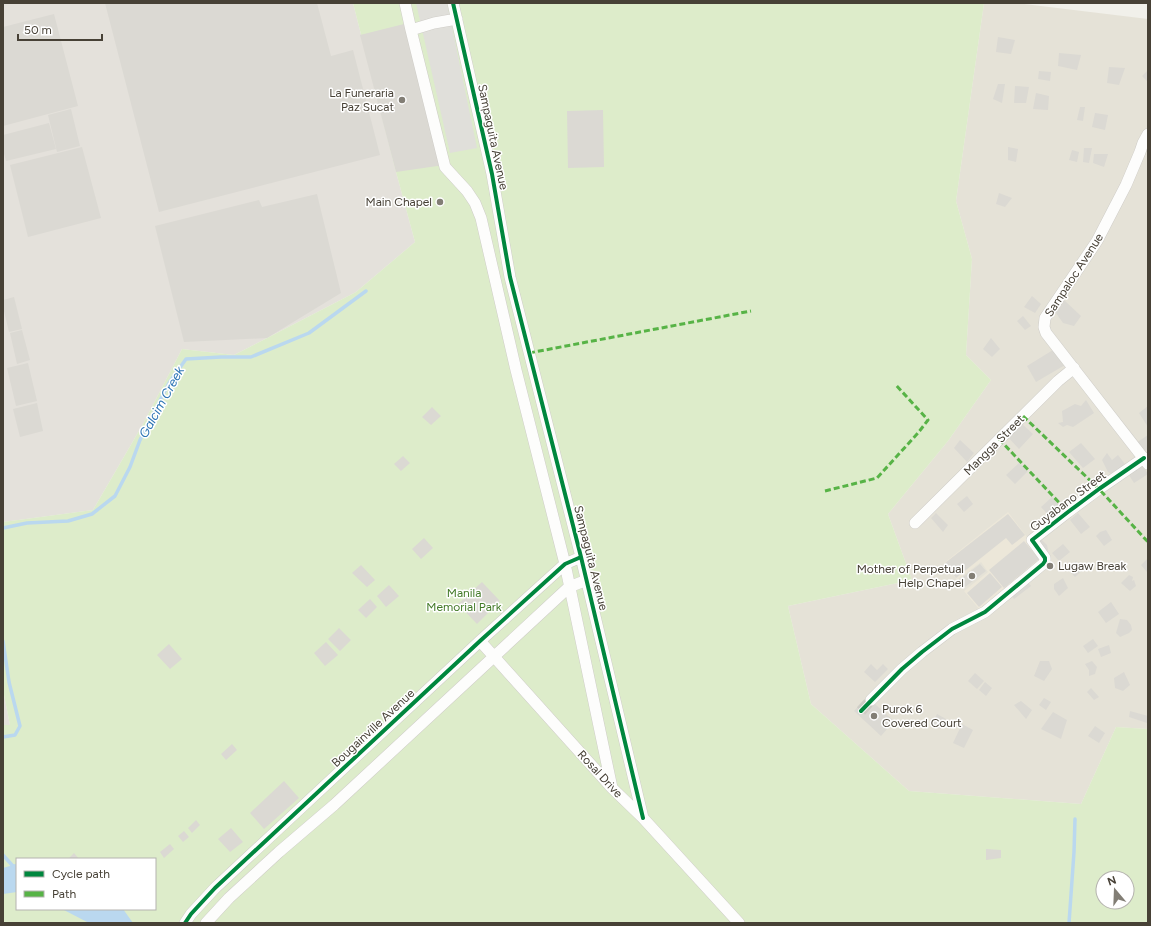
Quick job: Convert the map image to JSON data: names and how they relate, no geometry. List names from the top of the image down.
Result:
{
  "streets": {
    "street": [
      "Sampaguita Avenue",
      "Sampaloc Avenue",
      "Mangga Street",
      "Guyabano Street",
      "Bougainville Avenue",
      "Rosal Drive"
    ]
  },
  "crossings": [
    ["Sampaguita Avenue", "Bougainville Avenue"],
    ["Sampaguita Avenue", "Rosal Drive"],
    ["Sampaloc Avenue", "Mangga Street"],
    ["Sampaloc Avenue", "Guyabano Street"],
    ["Bougainville Avenue", "Rosal Drive"]
  ],
  "water": ["Galcim Creek"],
  "parks": ["Manila Memorial Park"],
  "places": [
    "La Funeraria Paz Sucat",
    "Main Chapel",
    "Lugaw Break",
    "Mother of Perpetual Help Chapel",
    "Purok 6 Covered Court"
  ],
  "legend": ["Cycle path", "Path"],
  "scale_bar": "50 m",
  "north": "top"
}
